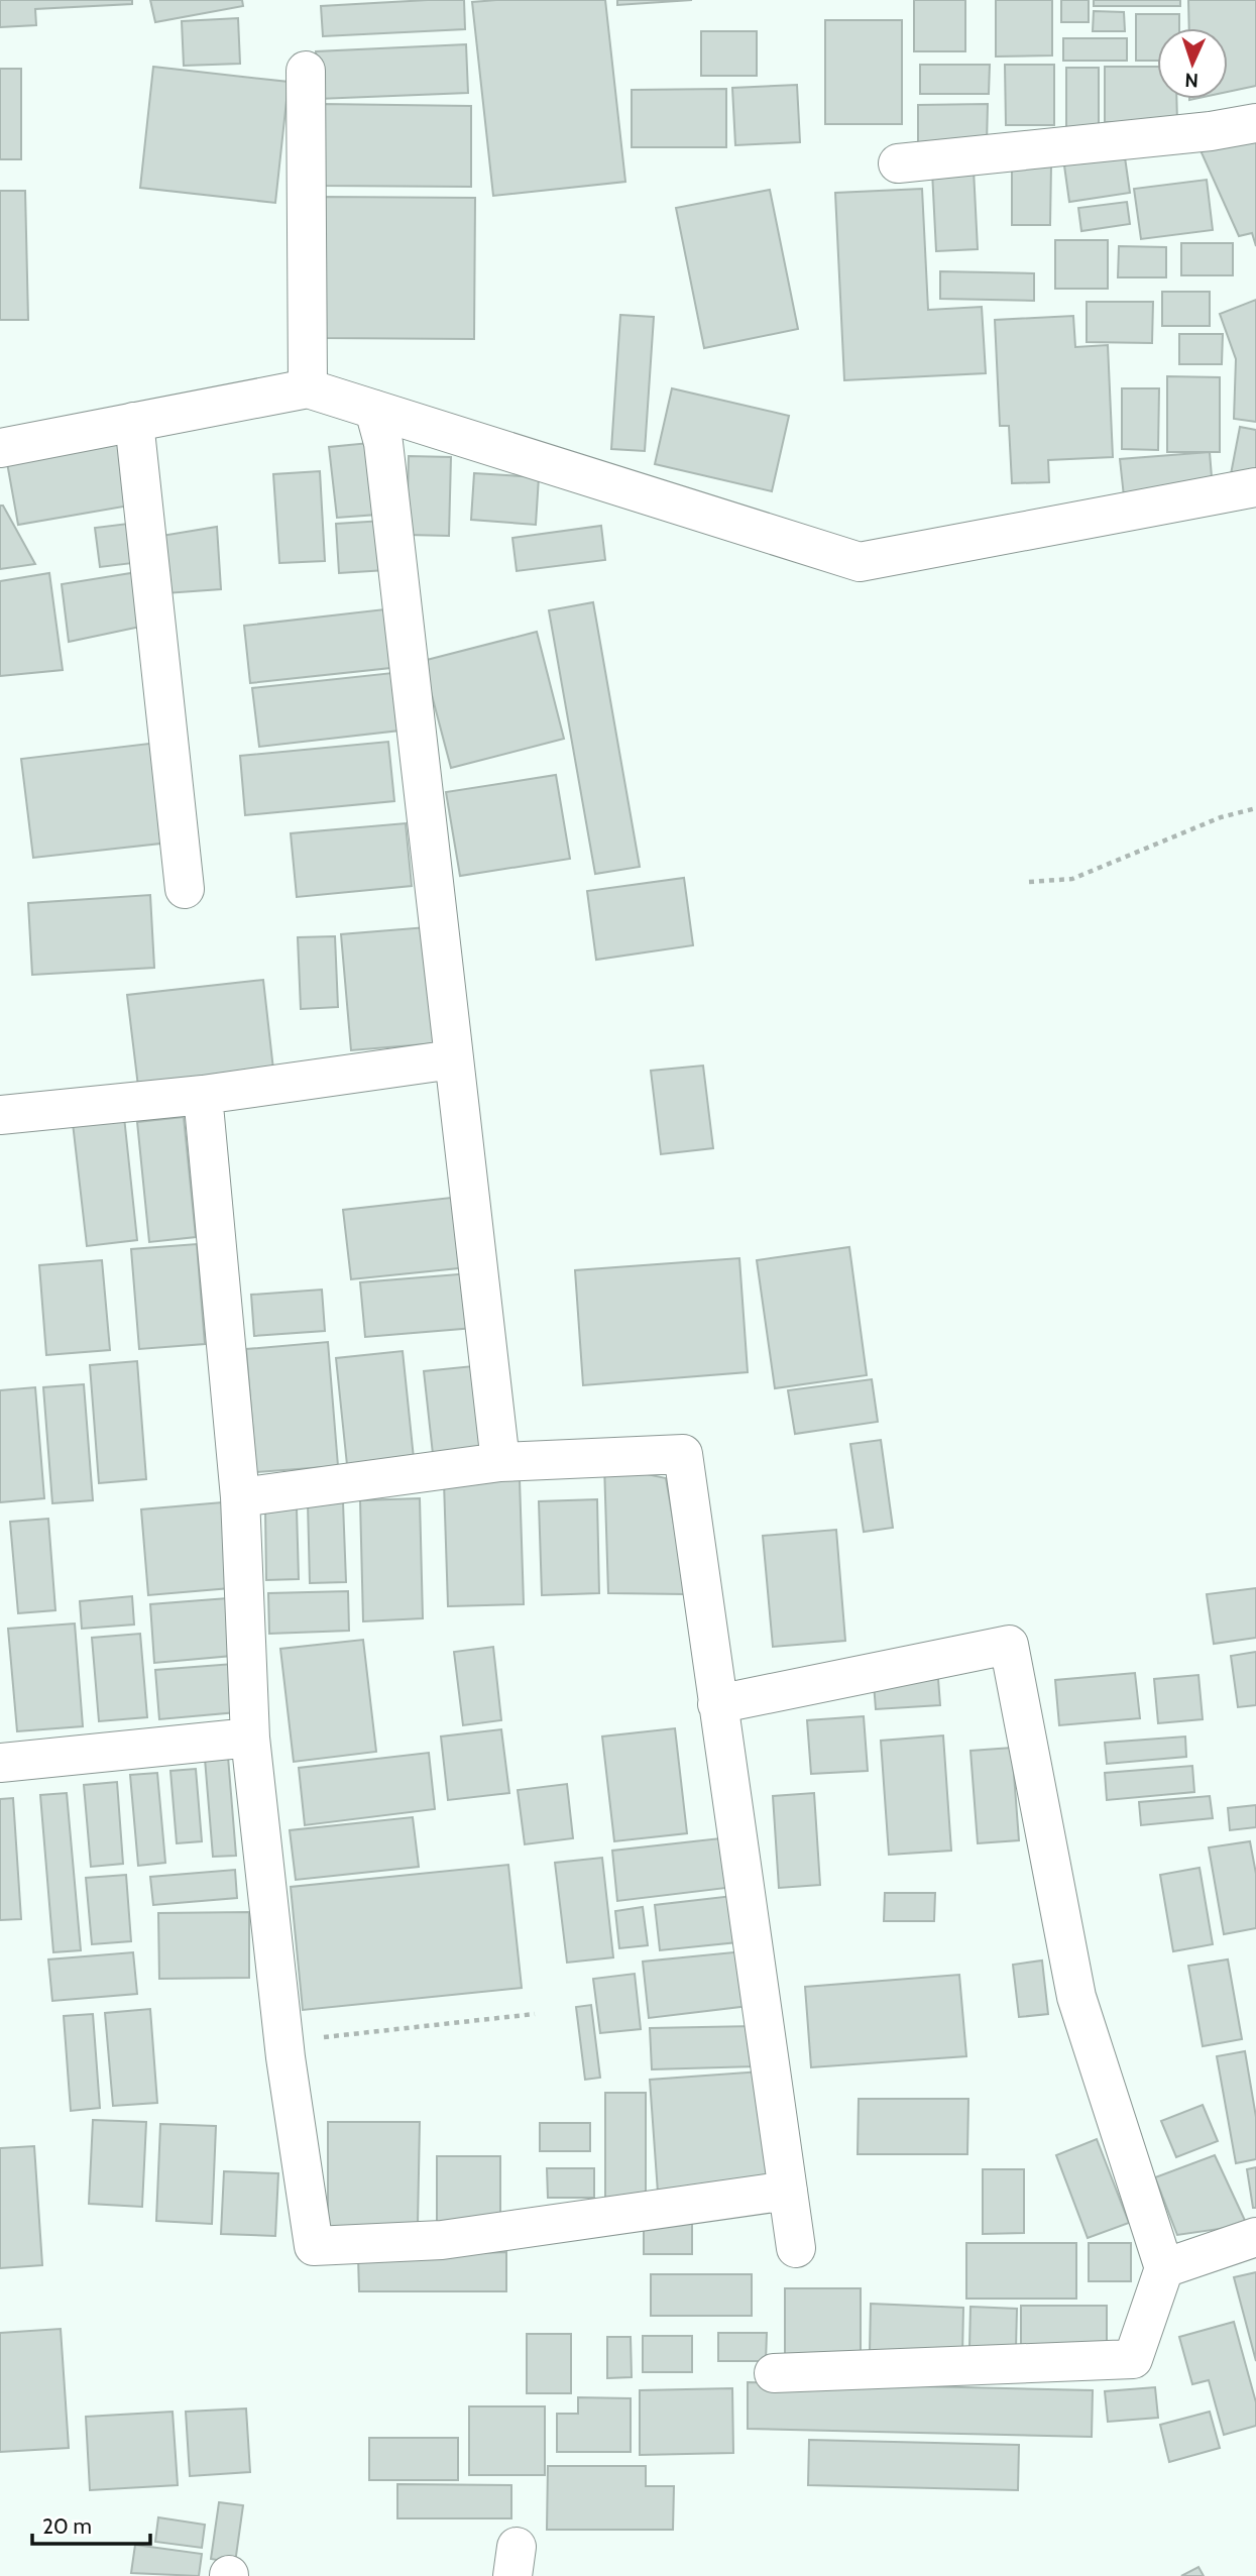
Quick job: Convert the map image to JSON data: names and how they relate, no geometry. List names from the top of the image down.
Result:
{
  "scale_bar": "20 m",
  "north": "bottom"
}
